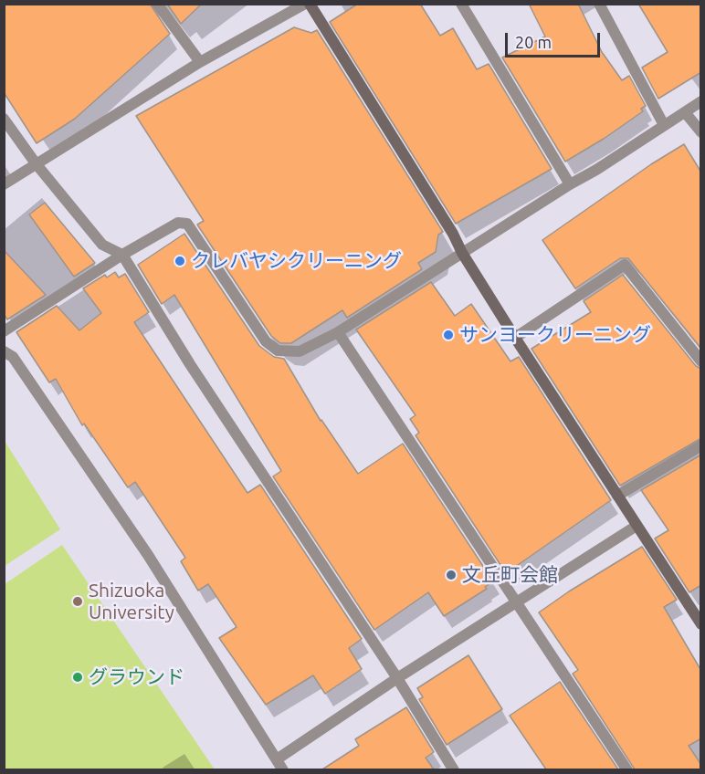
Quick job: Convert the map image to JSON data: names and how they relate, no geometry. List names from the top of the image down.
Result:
{
  "places": [
    "クレバヤシクリーニング",
    "サンヨークリーニング",
    "文丘町会館",
    "Shizuoka University",
    "グラウンド"
  ],
  "scale_bar": "20 m"
}
